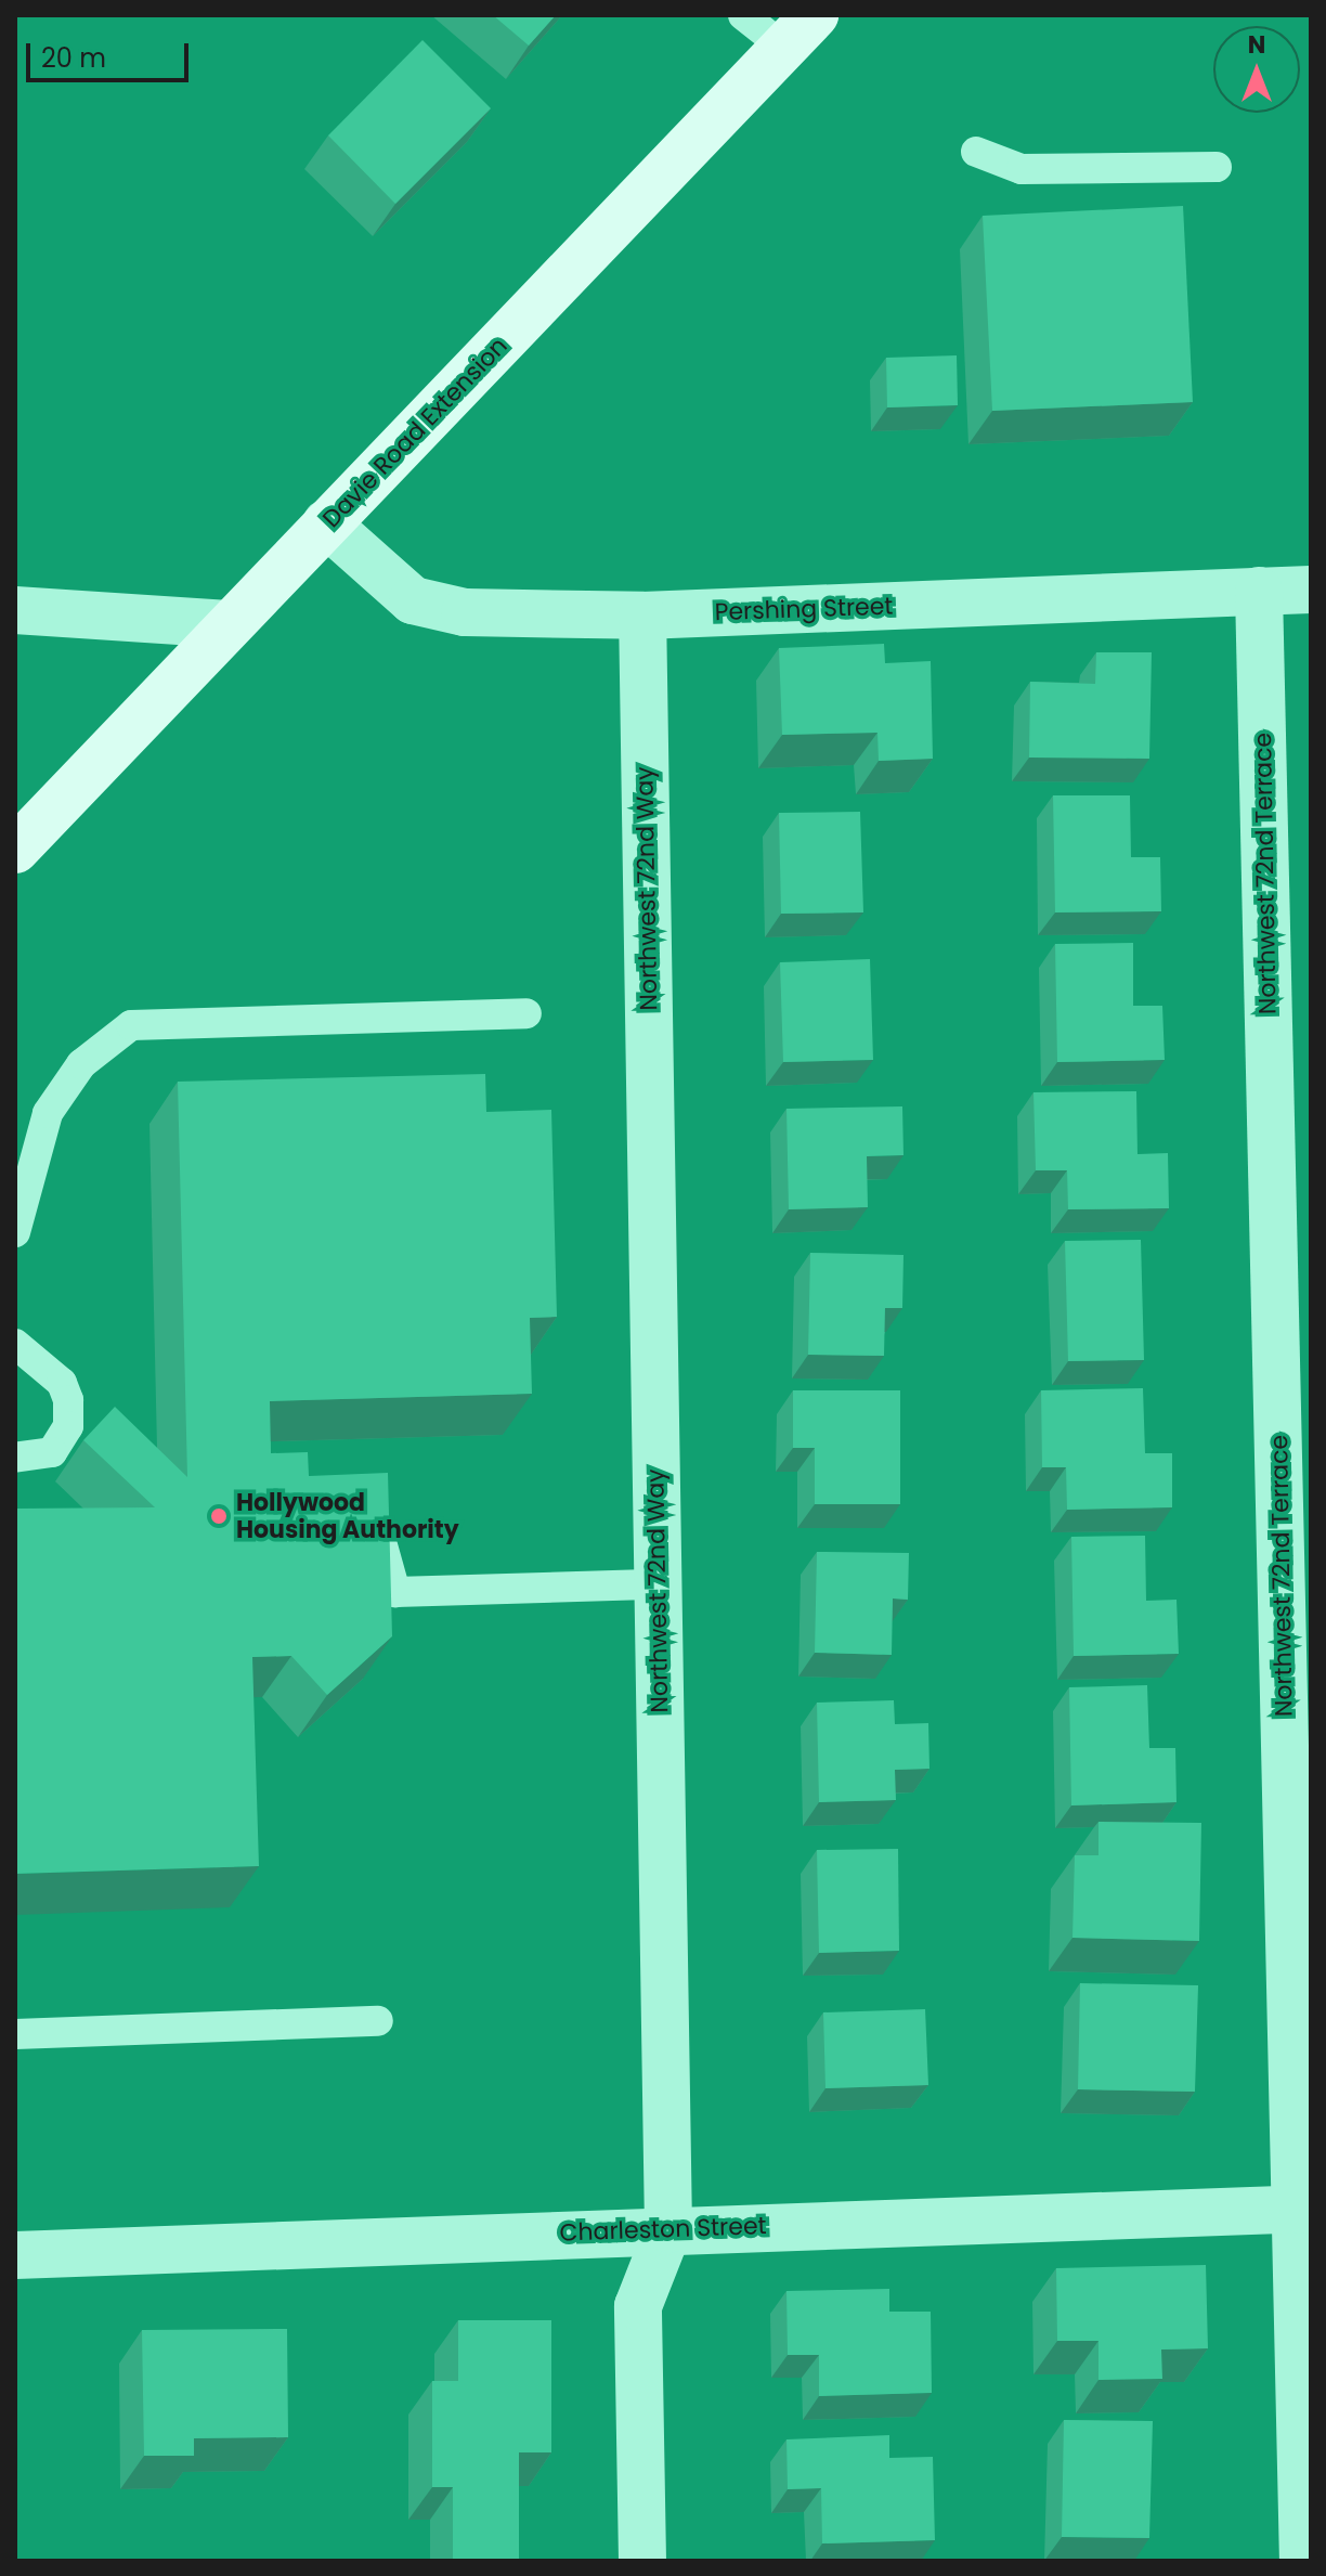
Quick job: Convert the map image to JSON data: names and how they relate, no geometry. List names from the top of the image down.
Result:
{
  "streets": {
    "main road": ["Davie Road Extension"],
    "street": [
      "Pershing Street",
      "Northwest 72nd Terrace",
      "Northwest 72nd Way",
      "Charleston Street"
    ]
  },
  "crossings": [
    ["Davie Road Extension", "Pershing Street"],
    ["Pershing Street", "Northwest 72nd Terrace"],
    ["Pershing Street", "Northwest 72nd Way"],
    ["Northwest 72nd Terrace", "Charleston Street"],
    ["Northwest 72nd Way", "Charleston Street"]
  ],
  "places": ["Hollywood Housing Authority"],
  "scale_bar": "20 m",
  "north": "top"
}
